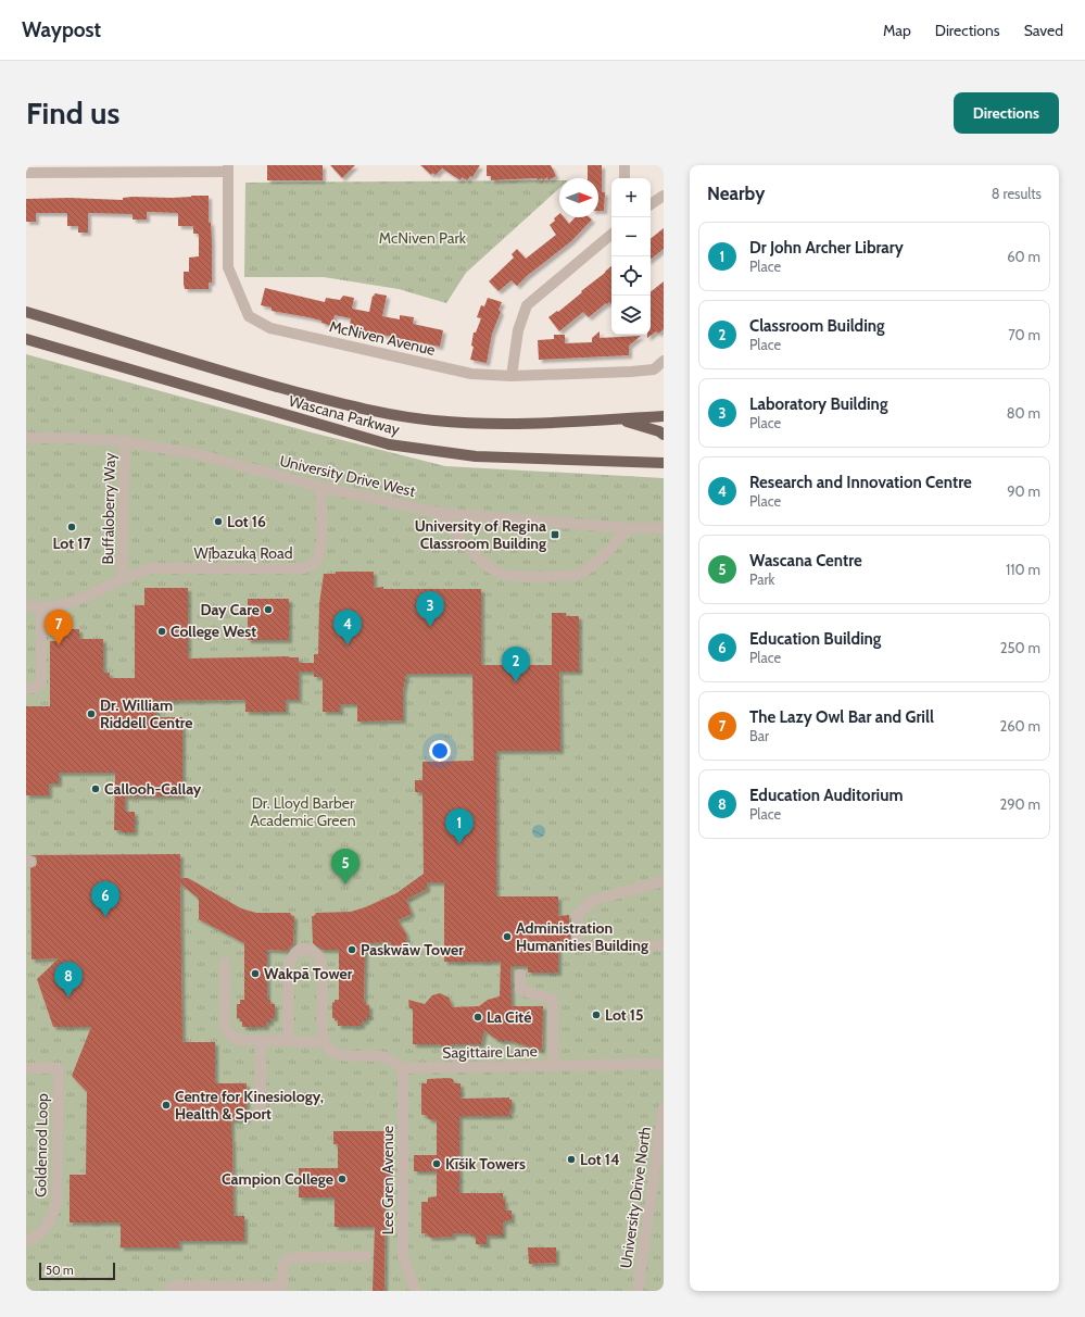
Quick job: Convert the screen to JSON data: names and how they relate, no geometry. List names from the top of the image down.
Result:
{
  "streets": {
    "main road": ["Wascana Parkway"],
    "street": [
      "McNiven Avenue",
      "University Drive West",
      "Buffaloberry Way",
      "Wį́bazuką Road",
      "Sagittaire Lane",
      "Goldenrod Loop",
      "Lee Gren Avenue",
      "University Drive North"
    ]
  },
  "crossings": [
    ["University Drive West", "Buffaloberry Way"],
    ["University Drive West", "Wį́bazuką Road"],
    ["Buffaloberry Way", "Wį́bazuką Road"],
    ["Sagittaire Lane", "Lee Gren Avenue"]
  ],
  "parks": ["McNiven Park", "Dr. Lloyd Barber Academic Green"],
  "places": {
    "other": [
      "Lot 16",
      "Lot 17",
      "Day Care",
      "College West",
      "Dr. William Riddell Centre",
      "Callooh-Callay",
      "Administration Humanities Building",
      "Paskwāw Tower",
      "Wakpā Tower",
      "Lot 15",
      "La Cité",
      "Centre for Kinesiology, Health & Sport",
      "Lot 14",
      "Kīšik Towers",
      "Campion College"
    ],
    "transit": ["University of Regina Classroom Building"]
  },
  "scale_bar": "50 m",
  "north": "right",
  "page": {
    "header": "Waypost",
    "nav": ["Map", "Directions", "Saved"],
    "buttons": "Directions",
    "title": "Find us",
    "heading": ["Nearby", "8 results"],
    "map_buttons": ["+", "−"],
    "list": [
      {
        "mark": "1",
        "name": "Dr John Archer Library",
        "note": "Place",
        "value": "60 m"
      },
      {
        "mark": "2",
        "name": "Classroom Building",
        "note": "Place",
        "value": "70 m"
      },
      {
        "mark": "3",
        "name": "Laboratory Building",
        "note": "Place",
        "value": "80 m"
      },
      {
        "mark": "4",
        "name": "Research and Innovation Centre",
        "note": "Place",
        "value": "90 m"
      },
      {
        "mark": "5",
        "name": "Wascana Centre",
        "note": "Park",
        "value": "110 m"
      },
      {
        "mark": "6",
        "name": "Education Building",
        "note": "Place",
        "value": "250 m"
      },
      {
        "mark": "7",
        "name": "The Lazy Owl Bar and Grill",
        "note": "Bar",
        "value": "260 m"
      },
      {
        "mark": "8",
        "name": "Education Auditorium",
        "note": "Place",
        "value": "290 m"
      }
    ],
    "pins": [
      "3",
      "4",
      "7",
      "2",
      "1",
      "5",
      "6",
      "8"
    ],
    "scale": "50 m"
  }
}
